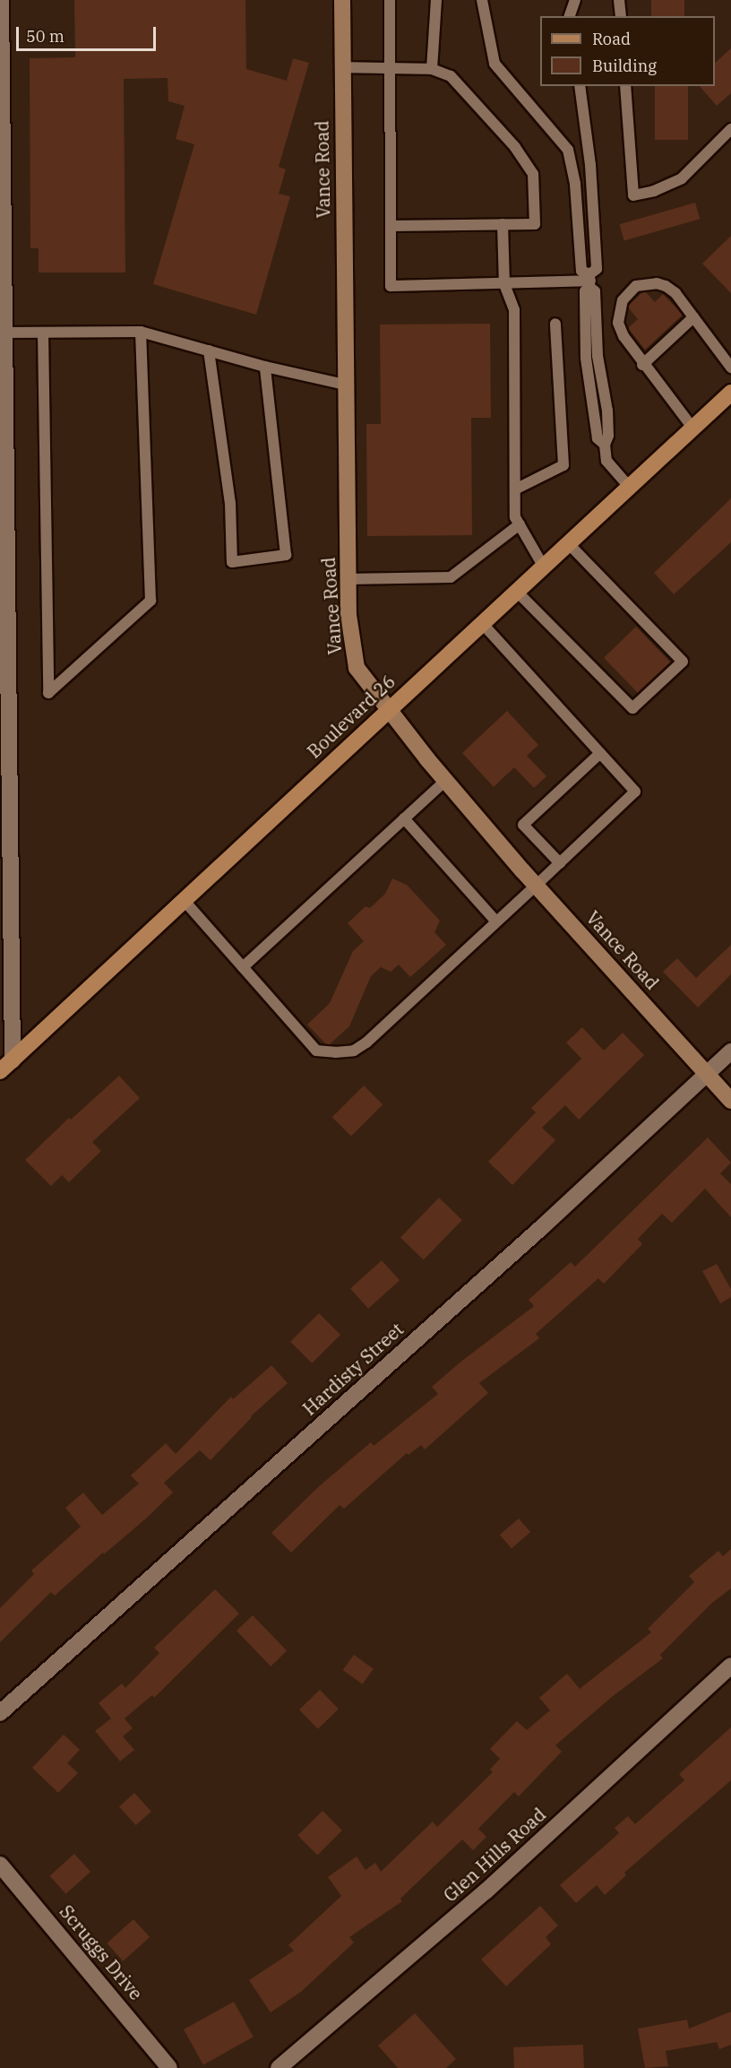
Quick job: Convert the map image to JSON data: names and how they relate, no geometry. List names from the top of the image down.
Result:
{
  "streets": {
    "main road": ["Boulevard 26"],
    "street": [
      "Vance Road",
      "Hardisty Street",
      "Glen Hills Road",
      "Scruggs Drive"
    ]
  },
  "crossings": [
    ["Vance Road", "Boulevard 26"],
    ["Vance Road", "Hardisty Street"]
  ],
  "legend": ["Road", "Building"],
  "scale_bar": "50 m"
}
